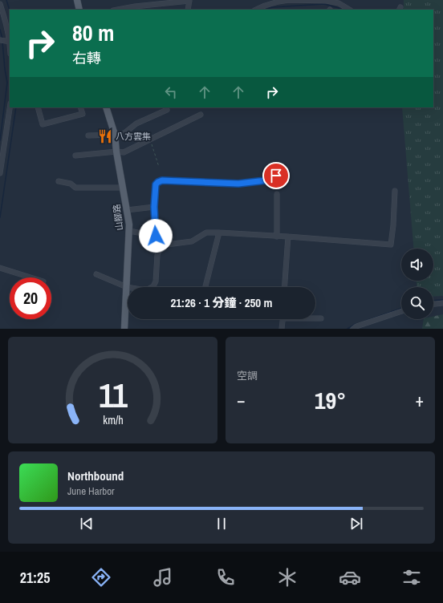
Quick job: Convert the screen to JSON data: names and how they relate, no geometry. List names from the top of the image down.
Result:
{
  "streets": {
    "main road": ["山腳路"]
  },
  "places": {
    "restaurant": ["八方雲集"]
  },
  "page": {
    "turn": ["80 m", "右轉"],
    "limit": "20",
    "trip": "21:26 · 1 分鐘 · 250 m",
    "tile": "空調",
    "heat": ["−", "19°", "+"],
    "song": ["Northbound", "June Harbor"],
    "tabs": "21:25",
    "gauge": ["11", "km/h"]
  }
}
